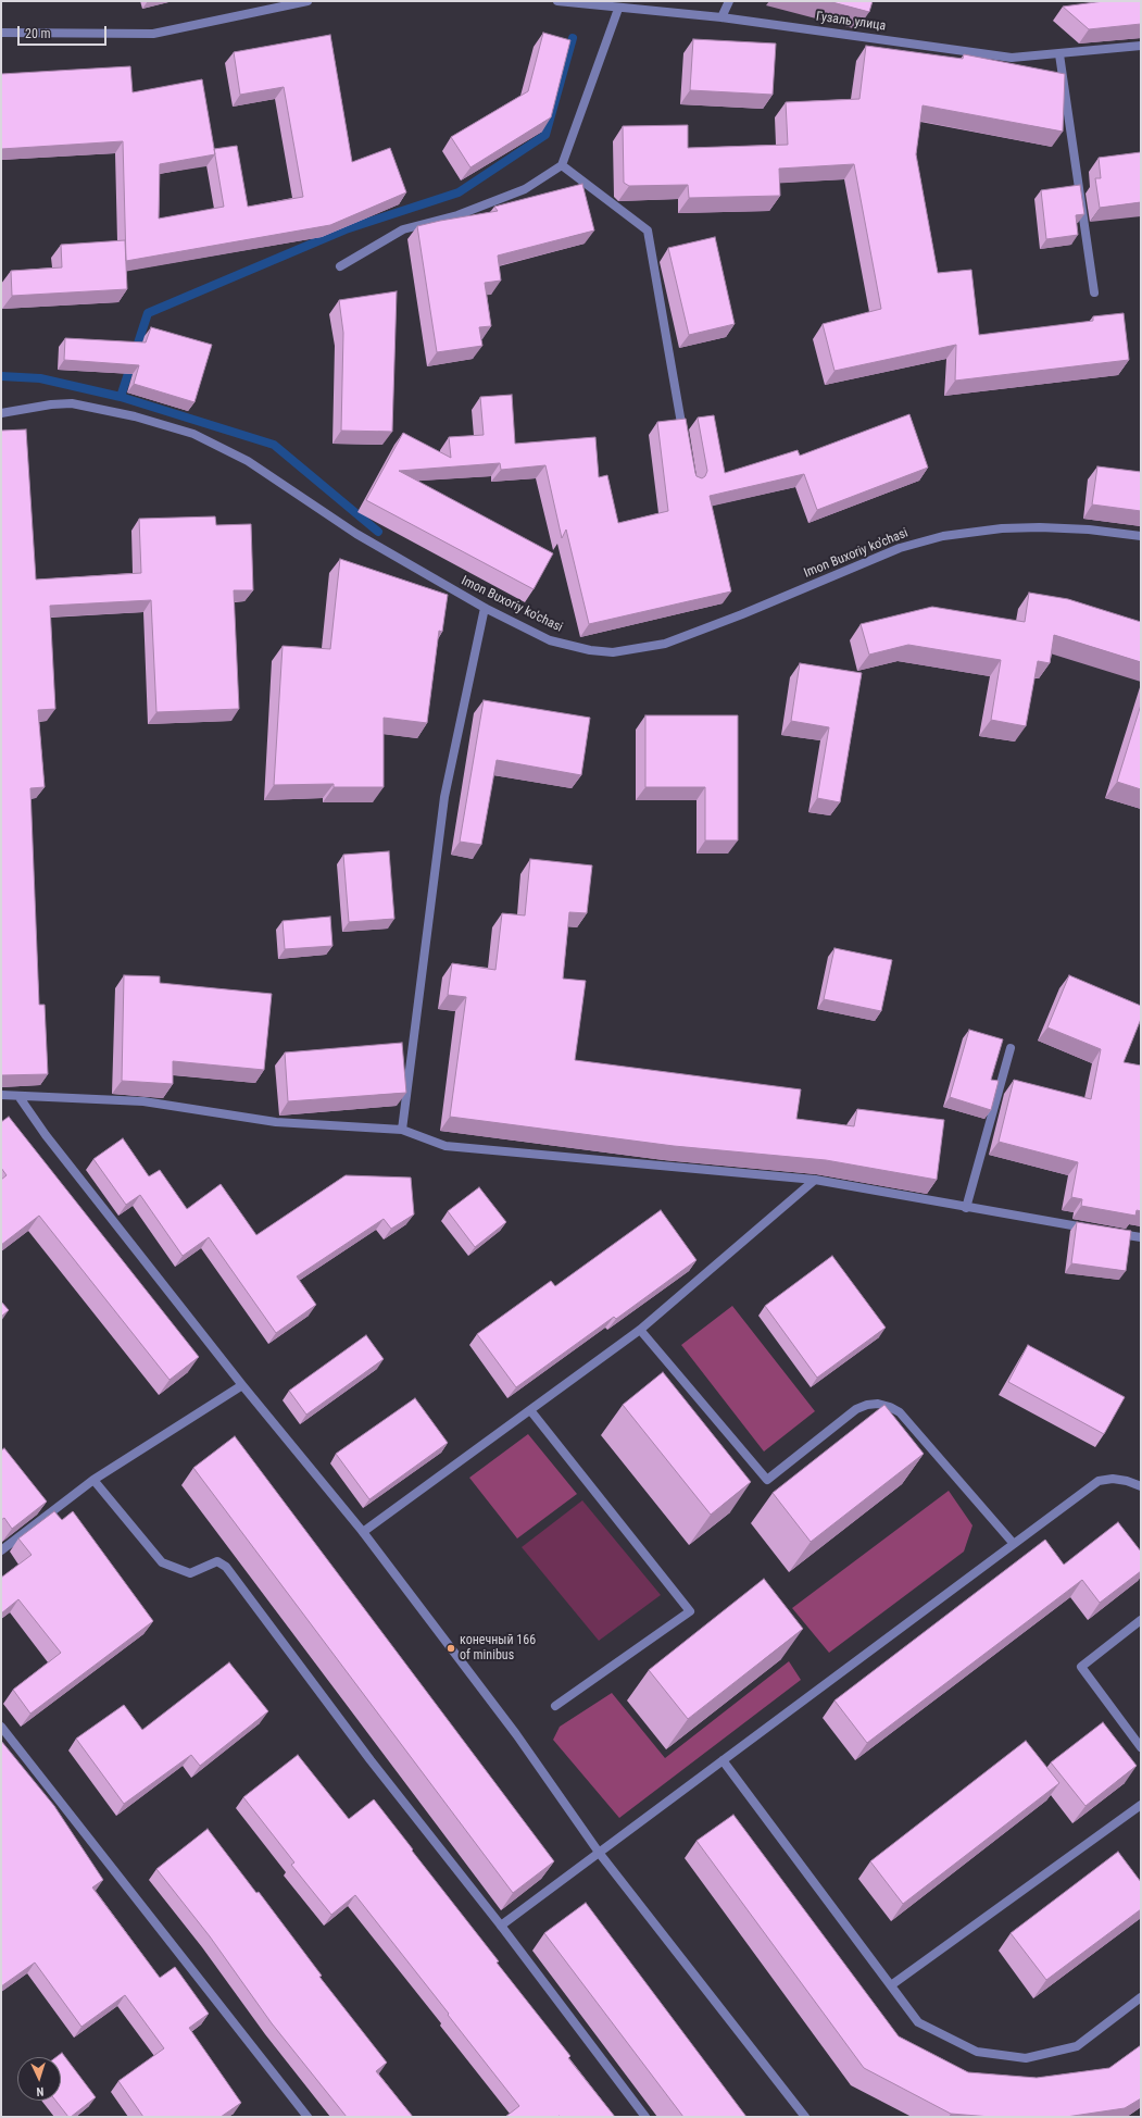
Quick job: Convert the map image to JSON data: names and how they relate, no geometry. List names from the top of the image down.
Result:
{
  "streets": {
    "street": ["Гузаль улица", "Imon Buxoriy ko'chasi"]
  },
  "places": ["конечный 166 of minibus"],
  "scale_bar": "20 m",
  "north": "bottom"
}
